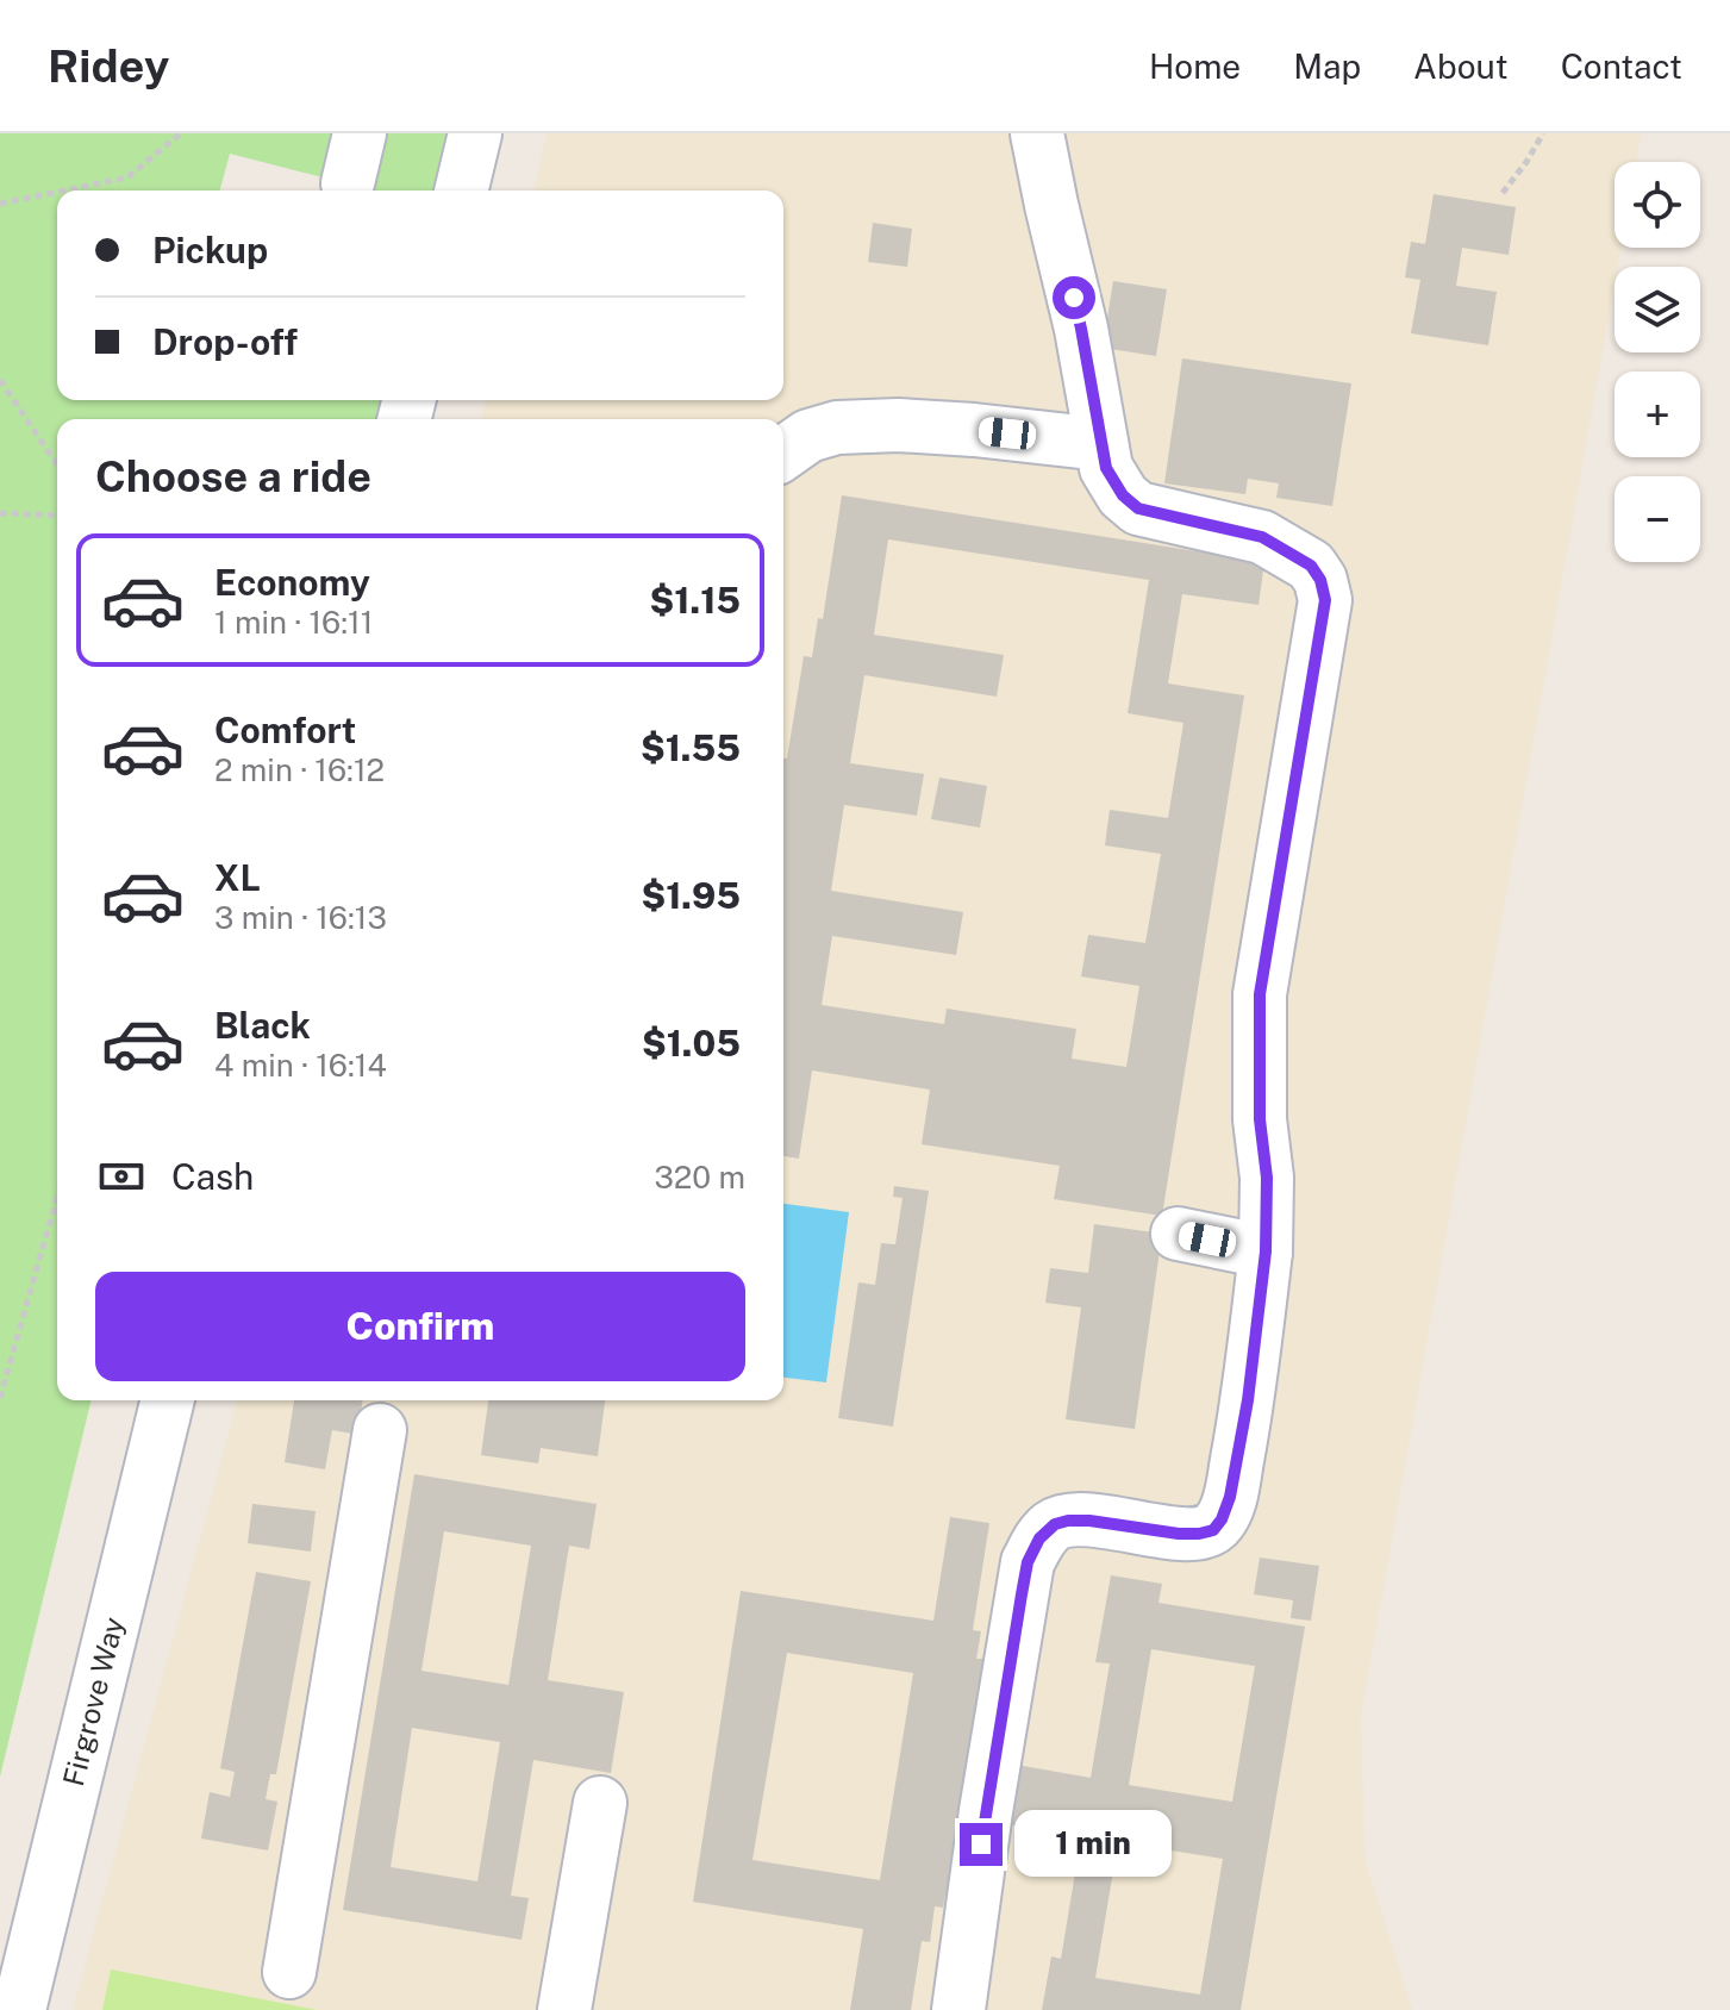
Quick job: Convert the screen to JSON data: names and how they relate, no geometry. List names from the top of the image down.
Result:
{
  "streets": {
    "street": ["Firgrove Way"]
  },
  "page": {
    "header": "Ridey",
    "nav": [
      "Home",
      "Map",
      "About",
      "Contact"
    ],
    "map_buttons": ["+", "−"],
    "banner": ["Pickup", "Drop-off"],
    "heading": "Choose a ride",
    "list": [
      {
        "name": "Economy",
        "note": "1 min · 16:11",
        "value": "$1.15"
      },
      {
        "name": "Comfort",
        "note": "2 min · 16:12",
        "value": "$1.55"
      },
      {
        "name": "XL",
        "note": "3 min · 16:13",
        "value": "$1.95"
      },
      {
        "name": "Black",
        "note": "4 min · 16:14",
        "value": "$1.05"
      }
    ],
    "pay": ["Cash", "320 m"],
    "buttons": "Confirm",
    "bubble": "1 min"
  }
}
